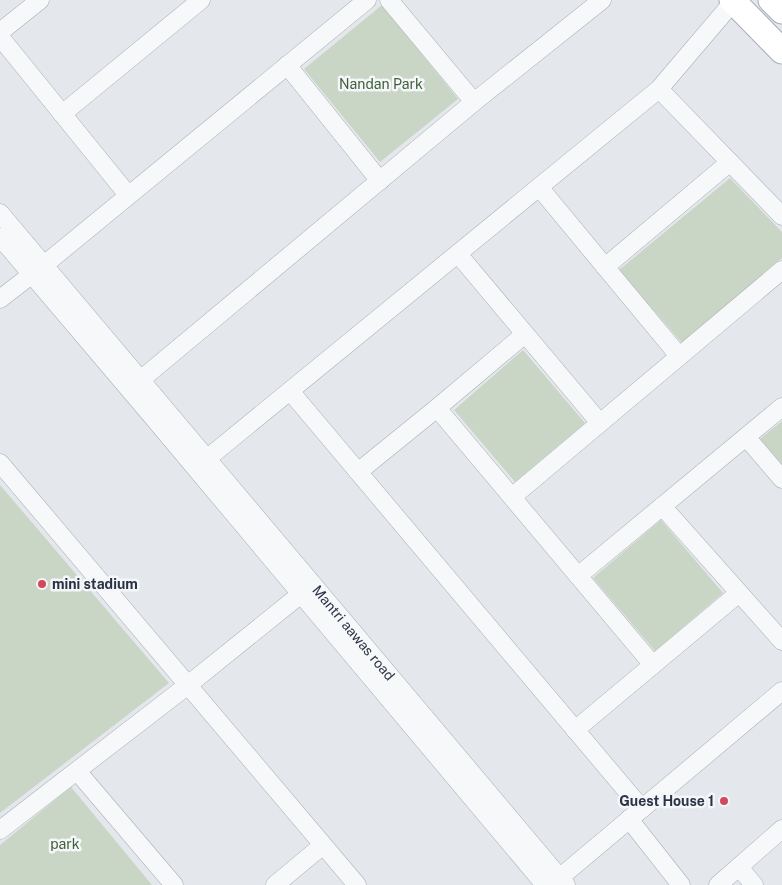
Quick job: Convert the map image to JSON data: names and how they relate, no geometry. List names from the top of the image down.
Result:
{
  "streets": {
    "street": ["Mantri aawas road"]
  },
  "parks": ["Nandan Park", "park"],
  "places": ["mini stadium", "Guest House 1"]
}
